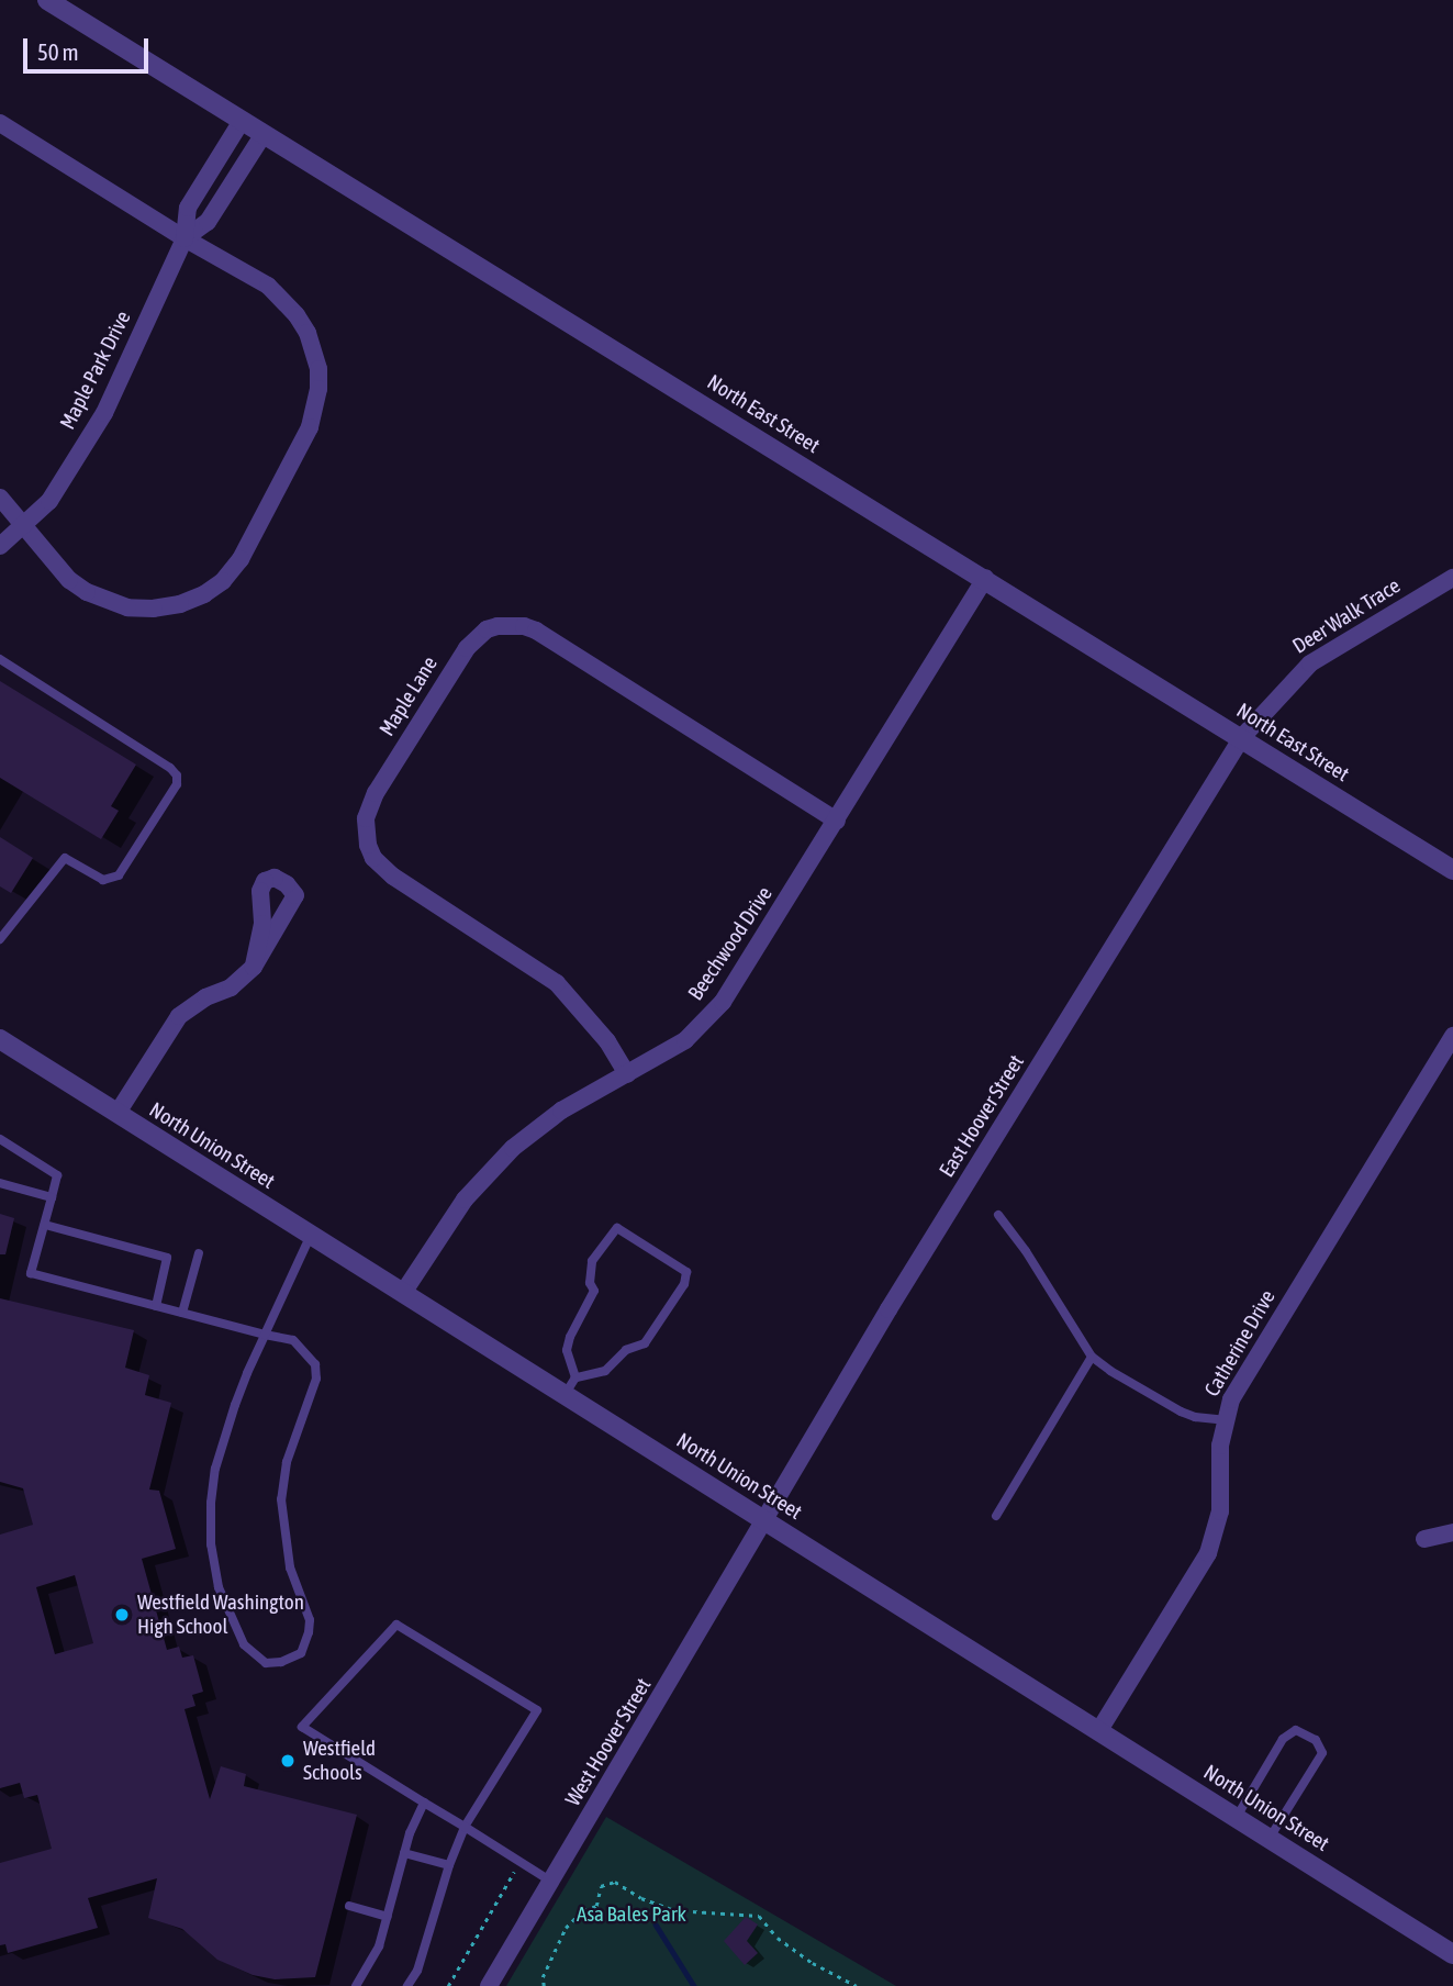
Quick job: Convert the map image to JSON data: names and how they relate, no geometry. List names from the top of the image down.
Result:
{
  "streets": {
    "street": [
      "Maple Park Drive",
      "North East Street",
      "Deer Walk Trace",
      "Maple Lane",
      "Beechwood Drive",
      "East Hoover Street",
      "North Union Street",
      "Catherine Drive",
      "West Hoover Street"
    ]
  },
  "crossings": [
    ["Maple Park Drive", "North East Street"],
    ["North East Street", "Deer Walk Trace"],
    ["North East Street", "Beechwood Drive"],
    ["North East Street", "East Hoover Street"],
    ["Deer Walk Trace", "East Hoover Street"],
    ["Maple Lane", "Beechwood Drive"],
    ["Beechwood Drive", "North Union Street"],
    ["East Hoover Street", "North Union Street"],
    ["East Hoover Street", "West Hoover Street"],
    ["North Union Street", "Catherine Drive"],
    ["North Union Street", "West Hoover Street"]
  ],
  "parks": ["Asa Bales Park"],
  "places": ["Westfield Washington High School", "Westfield Schools"],
  "scale_bar": "50 m"
}
